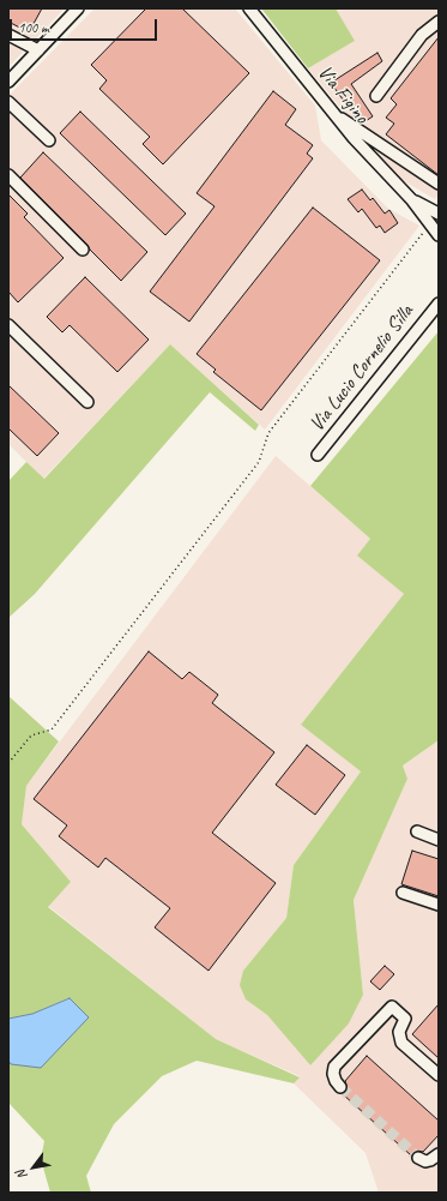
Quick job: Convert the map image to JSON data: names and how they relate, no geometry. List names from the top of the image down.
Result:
{
  "streets": {
    "street": ["Via Figino", "Via Lucio Cornelio Silla"]
  },
  "scale_bar": "100 m",
  "north": "bottom left"
}
